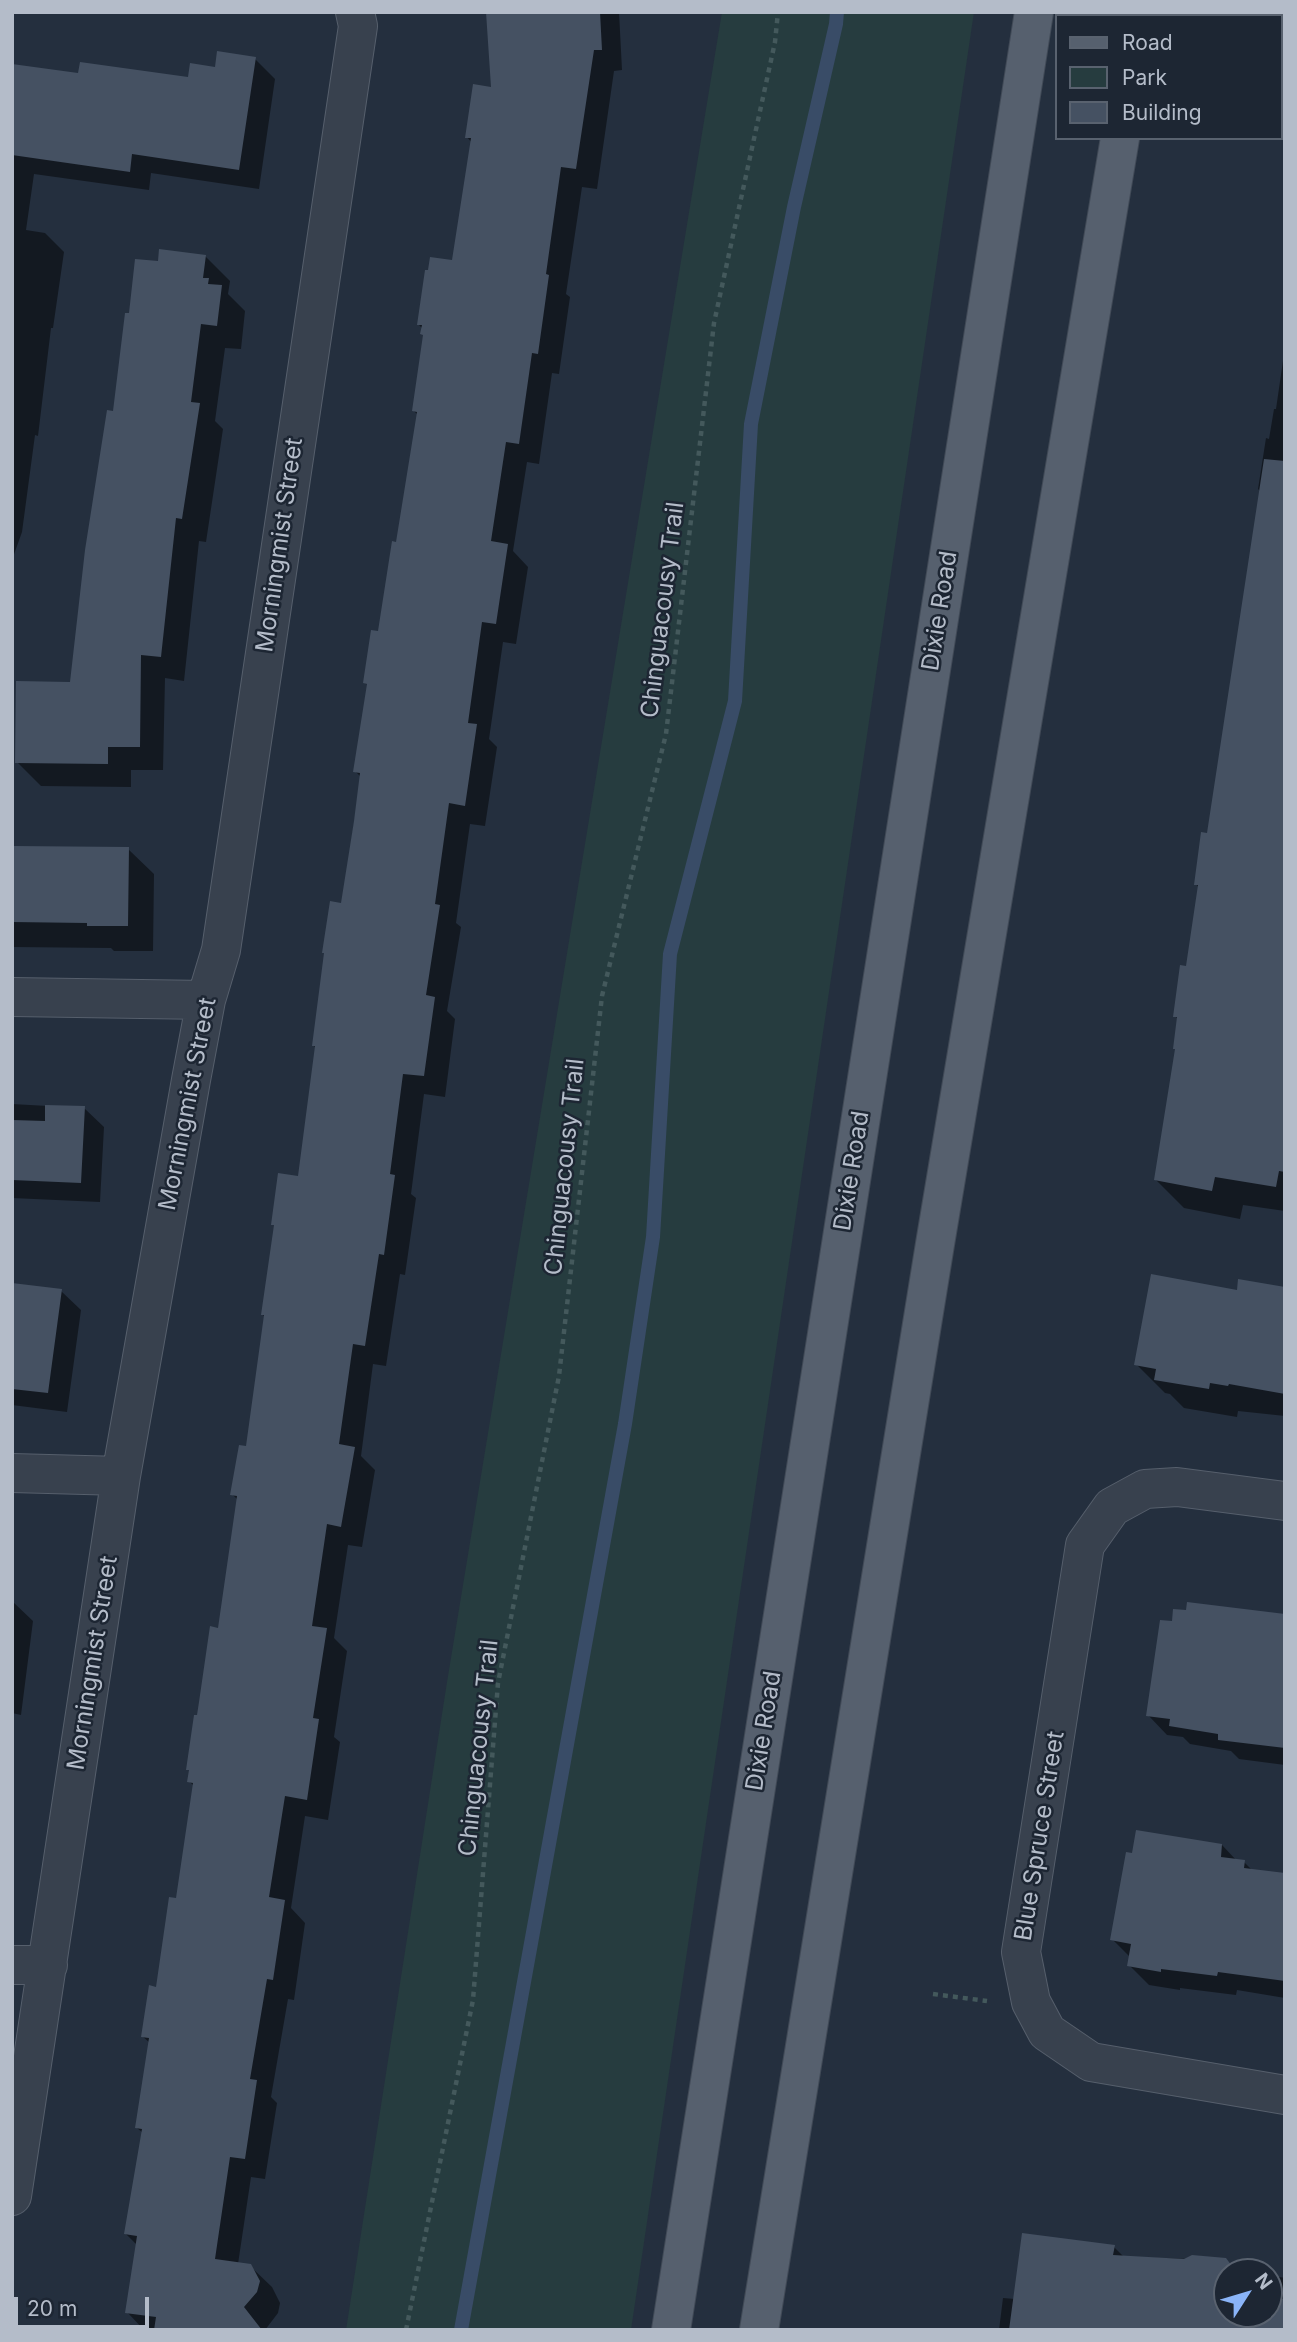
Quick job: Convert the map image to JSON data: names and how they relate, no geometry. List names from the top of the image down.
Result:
{
  "streets": {
    "main road": ["Dixie Road"],
    "street": ["Morningmist Street", "Blue Spruce Street"],
    "path": ["Chinguacousy Trail"]
  },
  "legend": ["Road", "Park", "Building"],
  "scale_bar": "20 m",
  "north": "top right"
}
